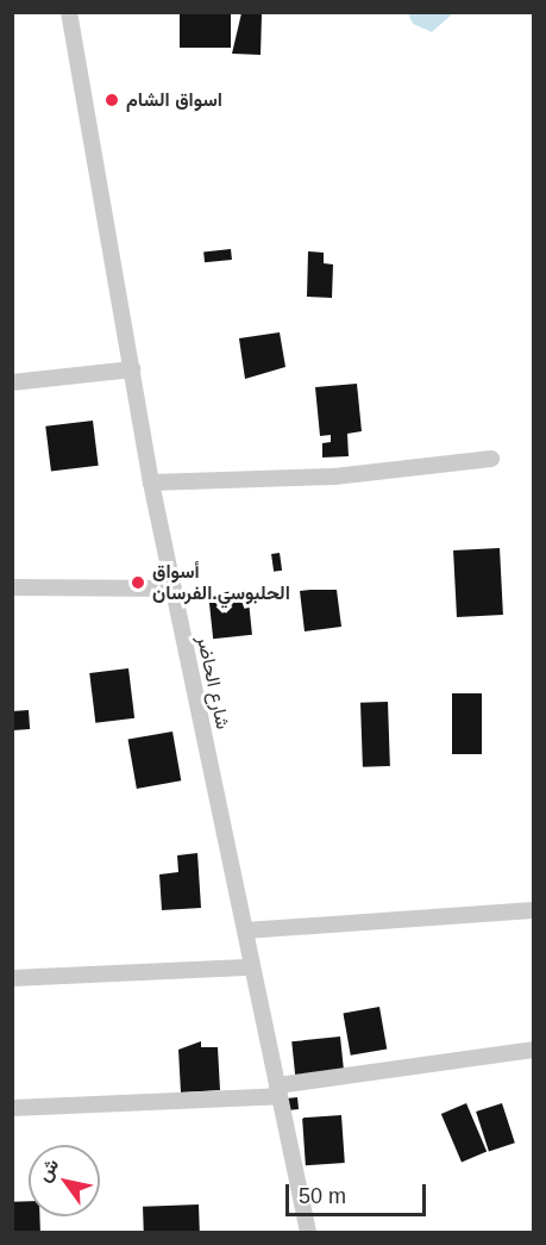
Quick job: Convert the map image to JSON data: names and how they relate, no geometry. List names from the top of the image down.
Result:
{
  "streets": {
    "street": ["شارع الحاضر"]
  },
  "places": ["اسواق الشام", "أسواق الحلبوسي.الفرسان"],
  "scale_bar": "50 m",
  "north": "top left"
}
